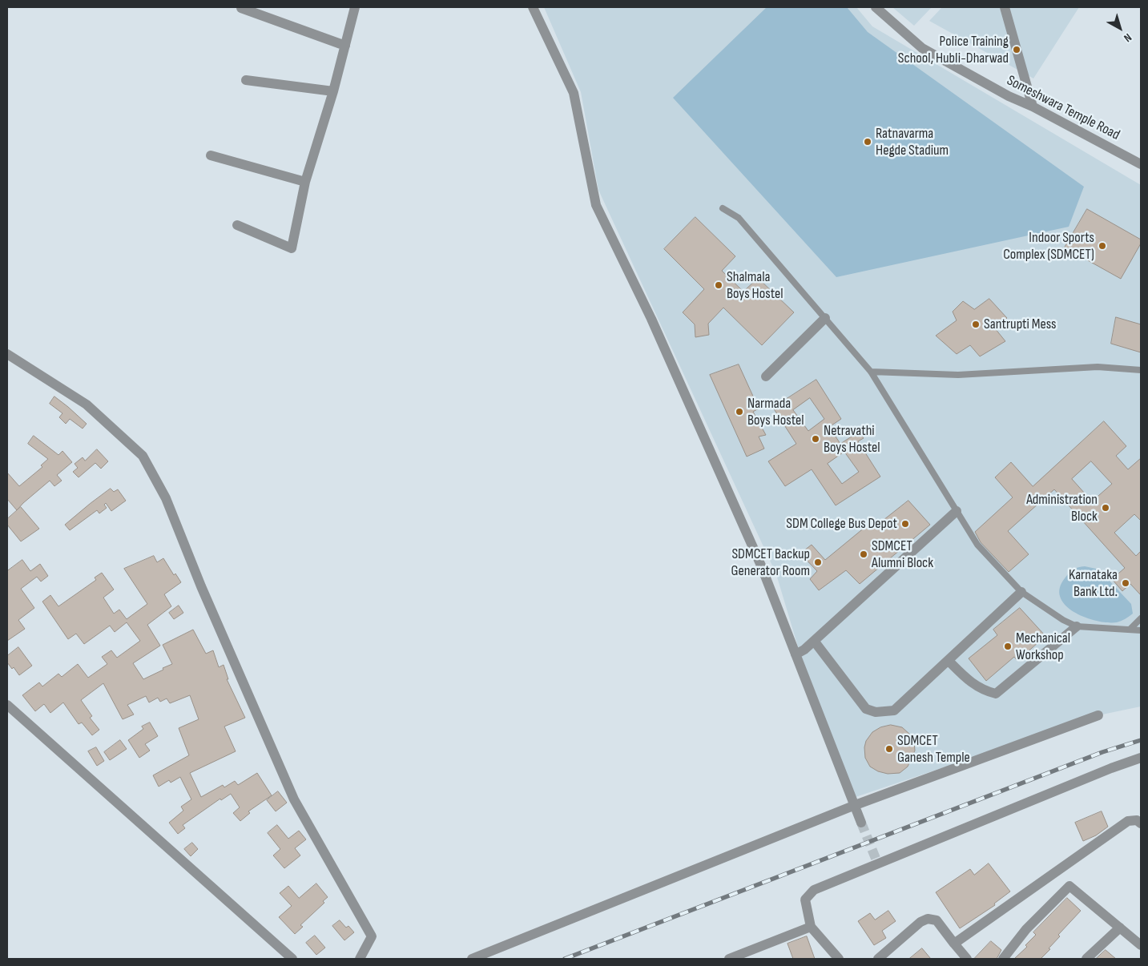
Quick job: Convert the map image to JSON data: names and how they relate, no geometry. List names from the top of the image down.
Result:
{
  "streets": {
    "street": ["Someshwara Temple Road"]
  },
  "places": [
    "Police Training School, Hubli-Dharwad",
    "Ratnavarma Hegde Stadium",
    "Indoor Sports Complex (SDMCET)",
    "Shalmala Boys Hostel",
    "Santrupti Mess",
    "Narmada Boys Hostel",
    "Netravathi Boys Hostel",
    "Administration Block",
    "SDM College Bus Depot",
    "SDMCET Alumni Block",
    "SDMCET Backup Generator Room",
    "Karnataka Bank Ltd.",
    "Mechanical Workshop",
    "SDMCET Ganesh Temple"
  ],
  "north": "bottom right"
}
